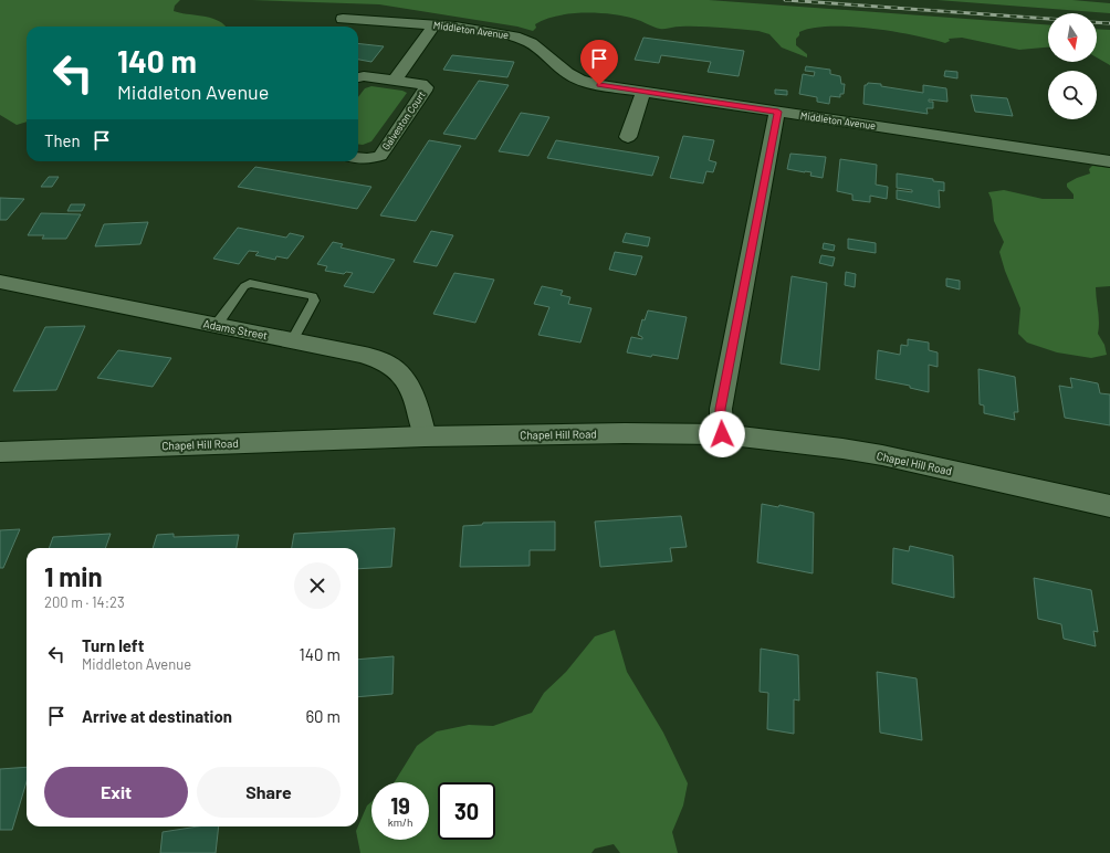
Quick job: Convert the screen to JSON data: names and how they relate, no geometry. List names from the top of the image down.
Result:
{
  "streets": {
    "main road": ["Chapel Hill Road"],
    "street": ["Middleton Avenue", "Galveston Court", "Adams Street"]
  },
  "crossings": [
    ["Adams Street", "Chapel Hill Road"]
  ],
  "north": "bottom",
  "page": {
    "turn": ["140 m", "Middleton Avenue"],
    "then": "Then",
    "heading": ["1 min", "200 m · 14:23"],
    "list": [
      {
        "name": "Turn left",
        "note": "Middleton Avenue",
        "value": "140 m"
      },
      {
        "name": "Arrive at destination",
        "value": "60 m"
      }
    ],
    "buttons": ["Exit", "Share"],
    "speed": "19 km/h",
    "limit": "30"
  }
}
